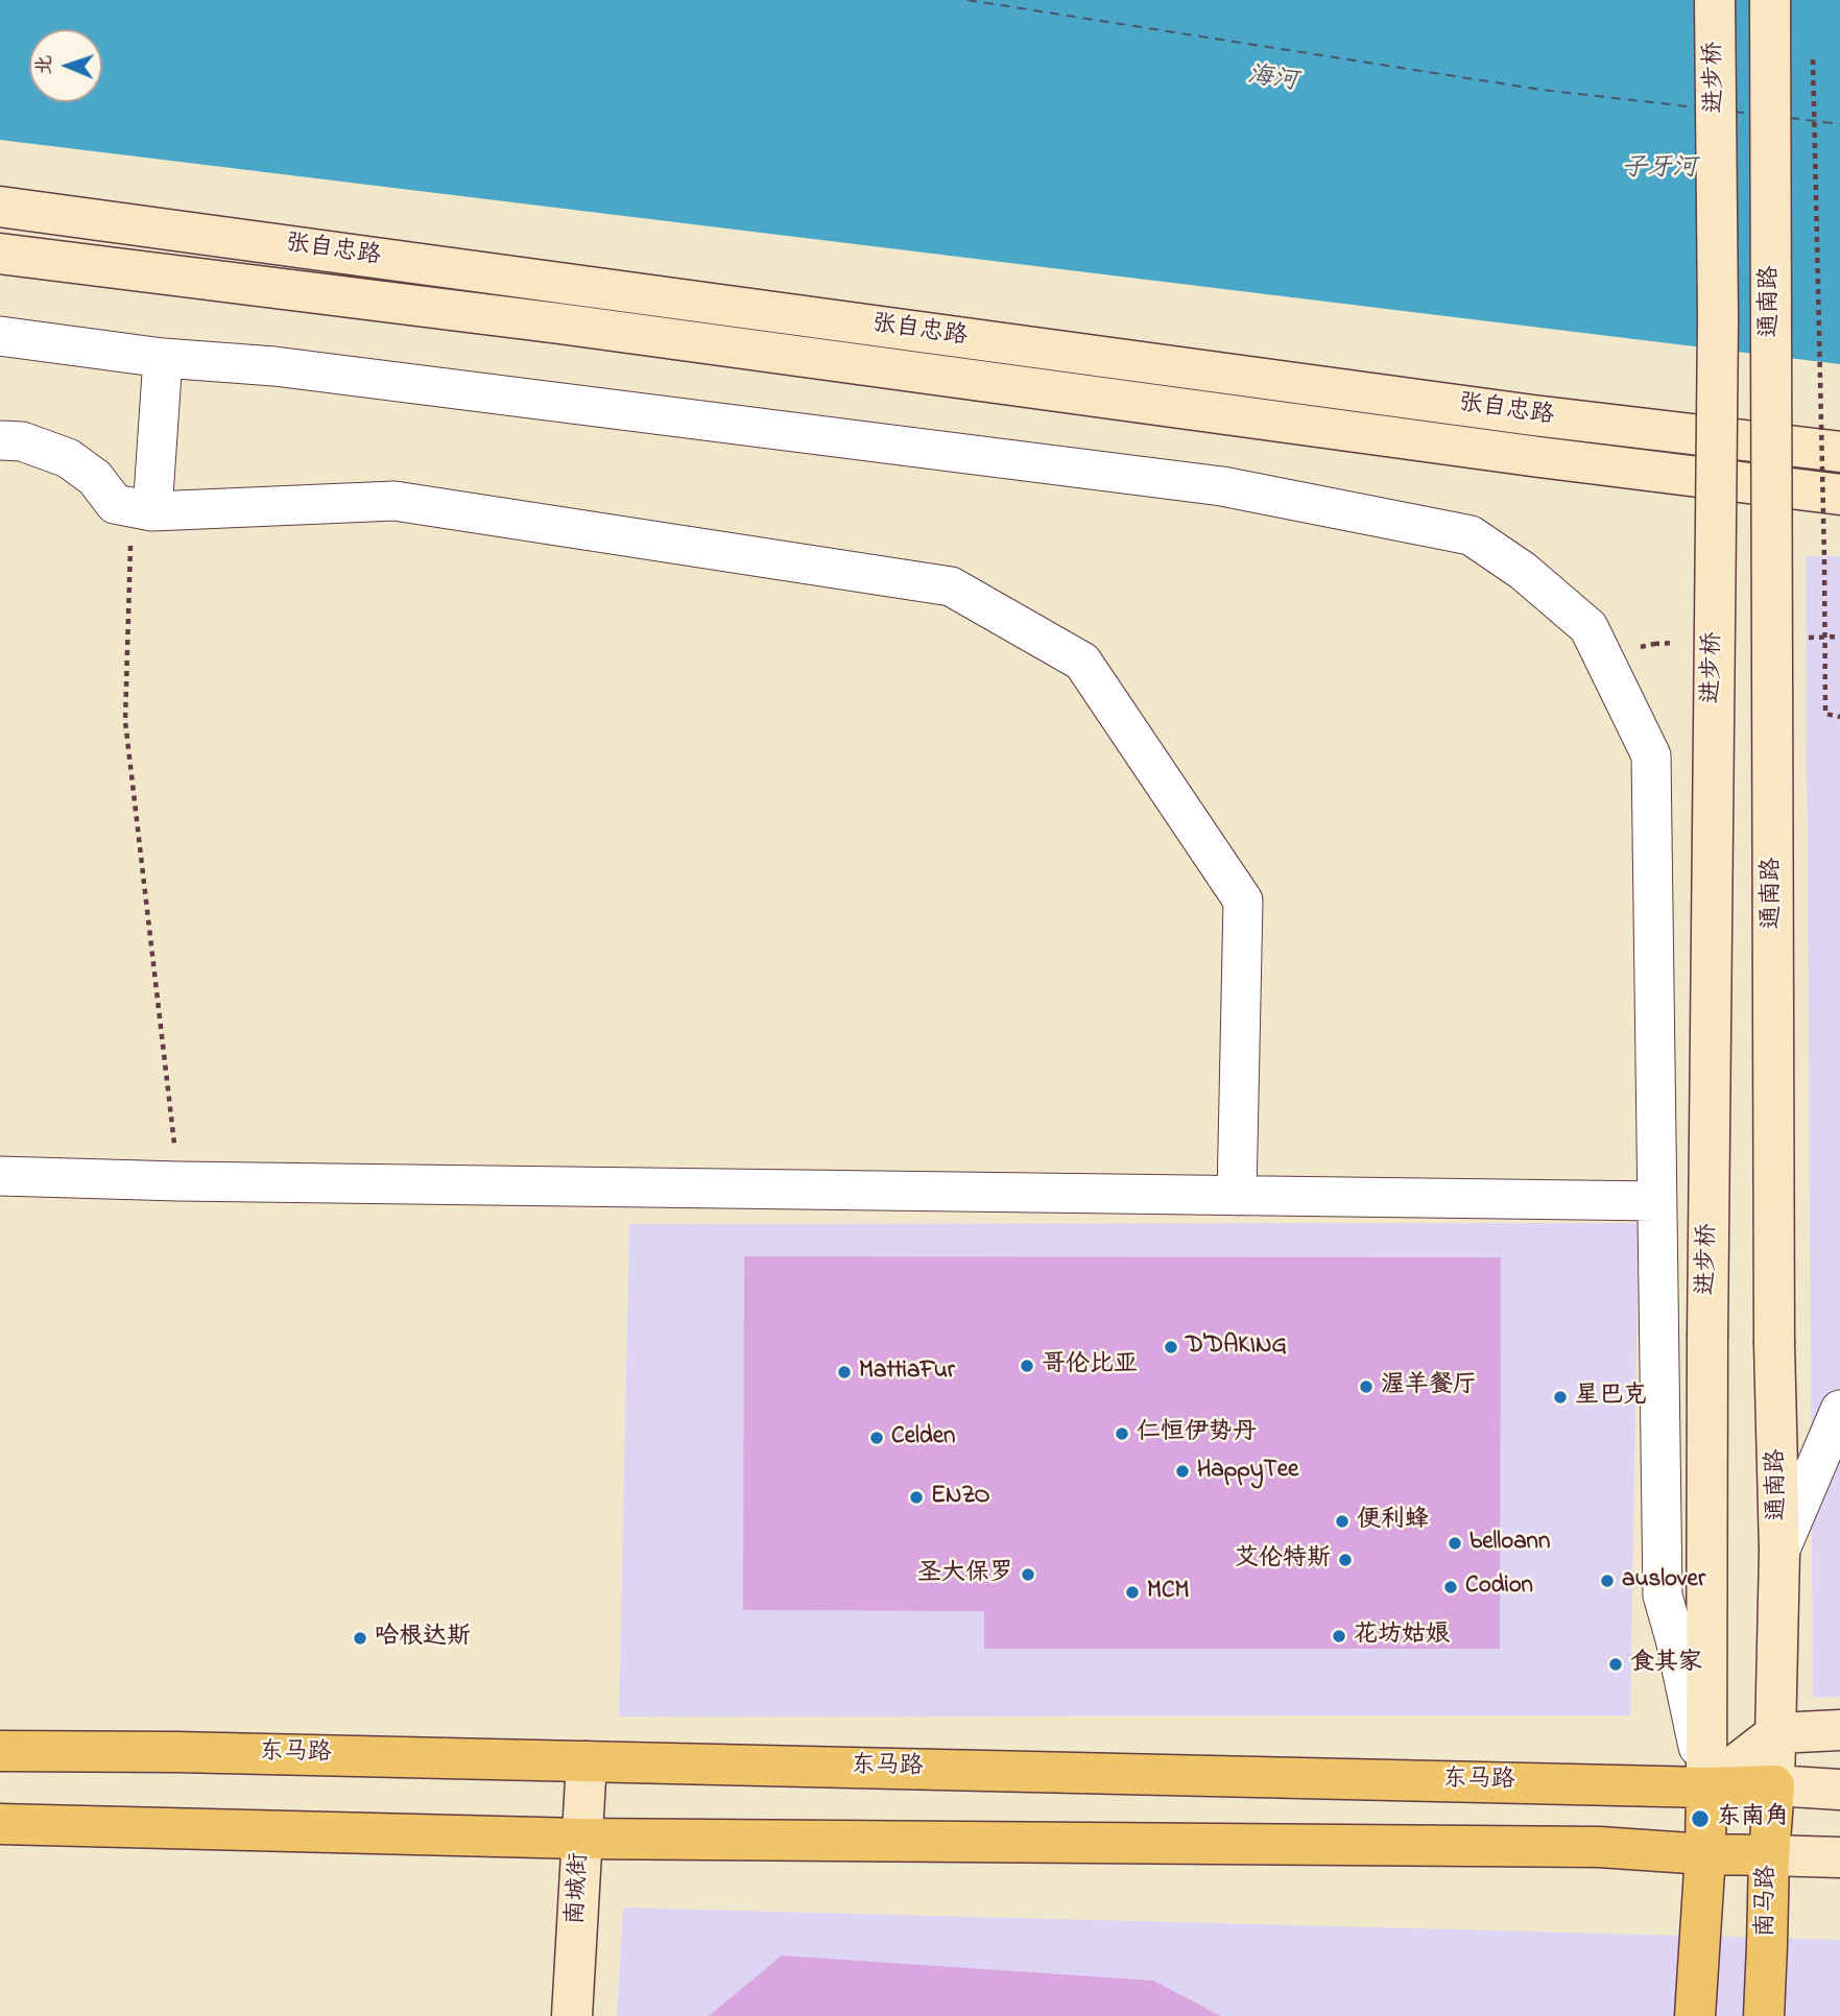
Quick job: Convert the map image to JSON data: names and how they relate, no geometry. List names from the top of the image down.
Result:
{
  "streets": {
    "main road": ["东马路", "南马路"],
    "street": [
      "进步桥",
      "张自忠路",
      "通南路",
      "南城街"
    ]
  },
  "crossings": [
    ["进步桥", "东马路"],
    ["通南路", "东马路"],
    ["通南路", "南马路"],
    ["东马路", "南城街"],
    ["东马路", "南马路"]
  ],
  "water": ["海河", "子牙河"],
  "places": [
    "D'DAKING",
    "哥伦比亚",
    "MattiaFur",
    "渥羊餐厅",
    "星巴克",
    "仁恒伊势丹",
    "Celden",
    "HappyTee",
    "ENZO",
    "便利蜂",
    "belloann",
    "艾伦特斯",
    "圣大保罗",
    "auslover",
    "Codion",
    "MCM",
    "花坊姑娘",
    "哈根达斯",
    "食其家",
    "东南角"
  ],
  "north": "left"
}
